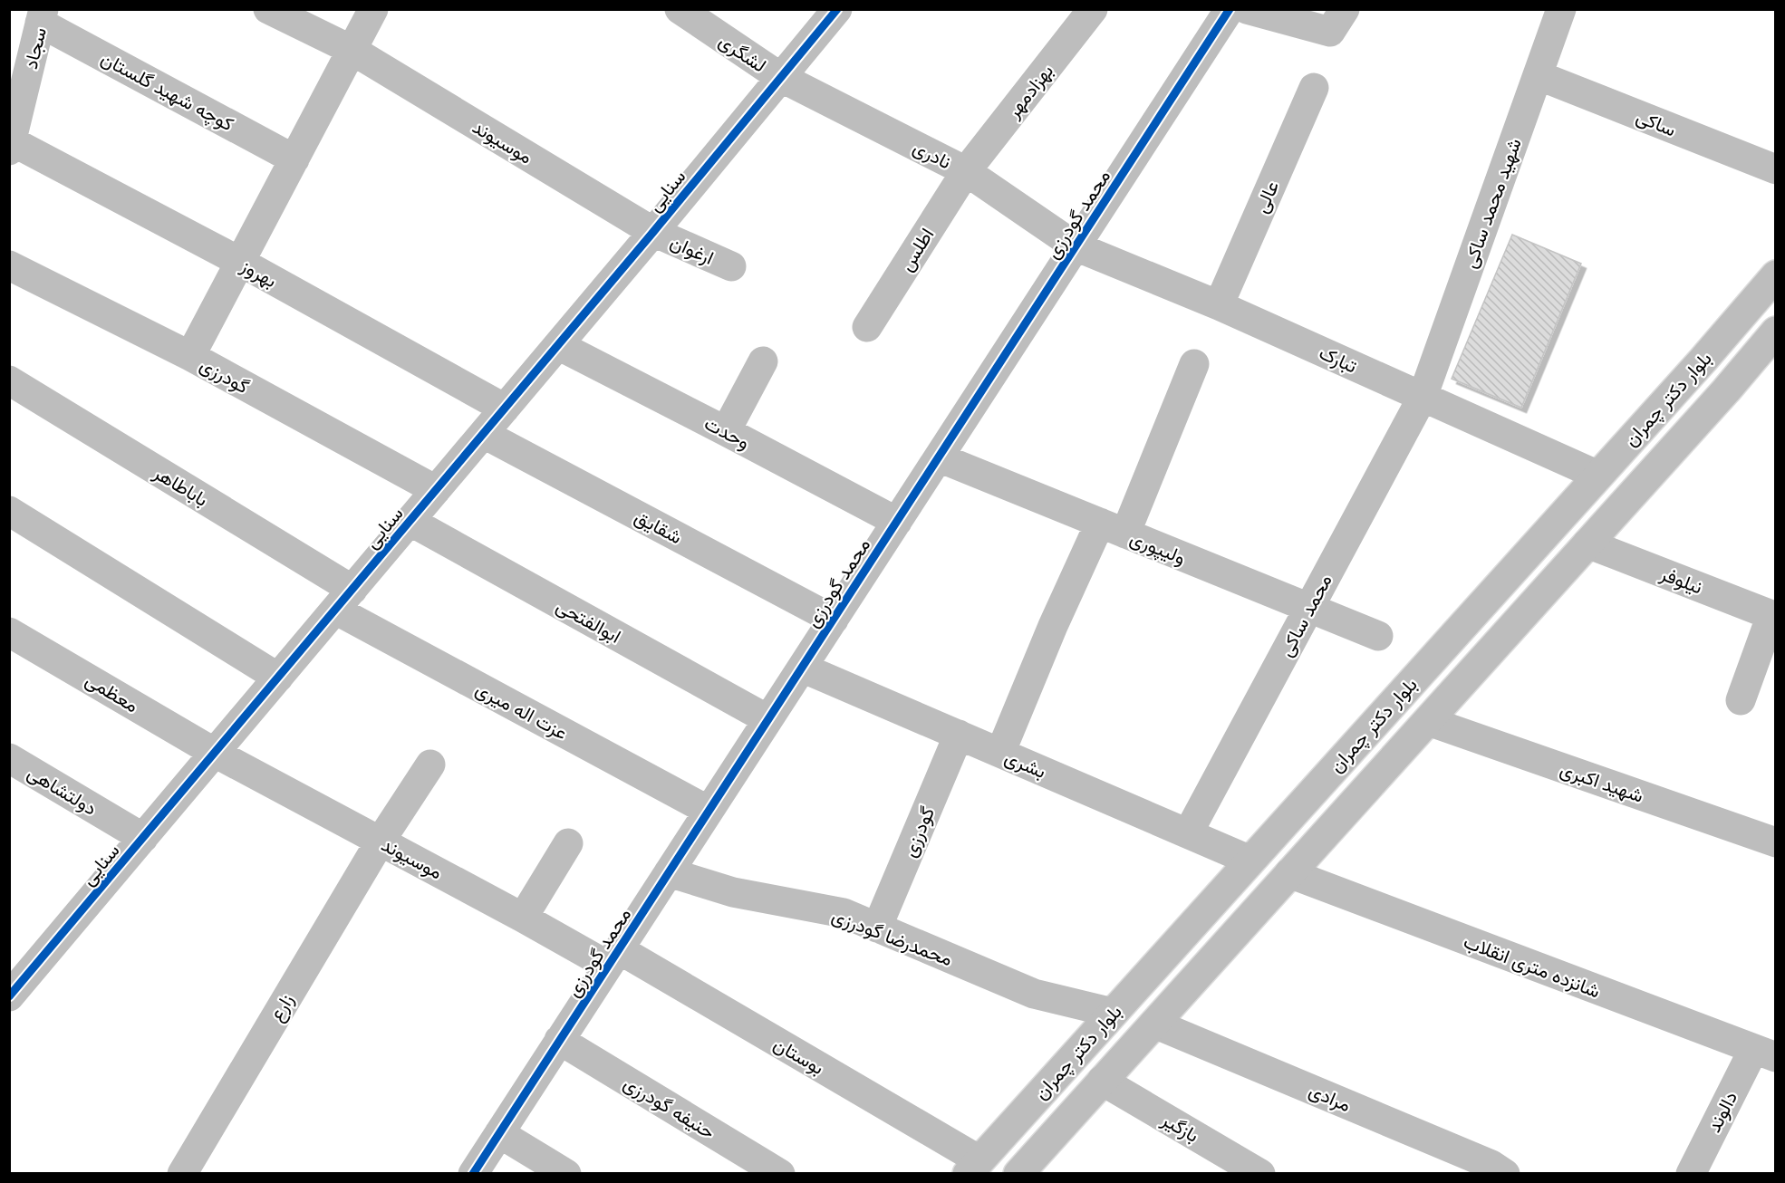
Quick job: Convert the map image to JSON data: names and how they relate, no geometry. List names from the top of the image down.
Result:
{
  "streets": {
    "street": [
      "سجاد",
      "لشگری",
      "کوچه شهید گلستان",
      "بهزادمهر",
      "ساکی",
      "موسیوند",
      "نادری",
      "سنایی",
      "عالی",
      "شهید محمد ساکی",
      "محمد گودرزی",
      "ارغوان",
      "اطلس",
      "بهروز",
      "تبارک",
      "گودرزی",
      "بلوار دکتر چمران",
      "وحدت",
      "باباطاهر",
      "شقایق",
      "ولیپوری",
      "نیلوفر",
      "محمد ساکی",
      "ابوالفتحی",
      "معظمی",
      "عزت اله میری",
      "بشری",
      "شهید اکبری",
      "دولتشاهی",
      "محمدرضا گودرزی",
      "شانزده متری انقلاب",
      "زارع",
      "بوستان",
      "مرادی",
      "حنیفه گودرزی",
      "دالوند",
      "بازگیر"
    ]
  },
  "crossings": [
    ["سجاد", "کوچه شهید گلستان"],
    ["سجاد", "بهروز"],
    ["لشگری", "نادری"],
    ["لشگری", "سنایی"],
    ["بهزادمهر", "نادری"],
    ["بهزادمهر", "اطلس"],
    ["ساکی", "شهید محمد ساکی"],
    ["موسیوند", "سنایی"],
    ["موسیوند", "محمد گودرزی"],
    ["موسیوند", "ارغوان"],
    ["موسیوند", "معظمی"],
    ["موسیوند", "زارع"],
    ["موسیوند", "بوستان"],
    ["نادری", "سنایی"],
    ["نادری", "محمد گودرزی"],
    ["نادری", "اطلس"],
    ["نادری", "تبارک"],
    ["سنایی", "ارغوان"],
    ["سنایی", "بهروز"],
    ["سنایی", "گودرزی"],
    ["سنایی", "وحدت"],
    ["سنایی", "باباطاهر"],
    ["سنایی", "شقایق"],
    ["سنایی", "ابوالفتحی"],
    ["سنایی", "معظمی"],
    ["سنایی", "عزت اله میری"],
    ["سنایی", "دولتشاهی"],
    ["عالی", "تبارک"],
    ["شهید محمد ساکی", "تبارک"],
    ["شهید محمد ساکی", "محمد ساکی"],
    ["محمد گودرزی", "تبارک"],
    ["محمد گودرزی", "وحدت"],
    ["محمد گودرزی", "شقایق"],
    ["محمد گودرزی", "ولیپوری"],
    ["محمد گودرزی", "ابوالفتحی"],
    ["محمد گودرزی", "عزت اله میری"],
    ["محمد گودرزی", "بشری"],
    ["محمد گودرزی", "محمدرضا گودرزی"],
    ["محمد گودرزی", "بوستان"],
    ["محمد گودرزی", "حنیفه گودرزی"],
    ["تبارک", "بلوار دکتر چمران"],
    ["تبارک", "محمد ساکی"],
    ["گودرزی", "بشری"],
    ["گودرزی", "محمدرضا گودرزی"],
    ["بلوار دکتر چمران", "نیلوفر"],
    ["بلوار دکتر چمران", "بشری"],
    ["بلوار دکتر چمران", "شهید اکبری"],
    ["بلوار دکتر چمران", "محمدرضا گودرزی"],
    ["بلوار دکتر چمران", "شانزده متری انقلاب"],
    ["بلوار دکتر چمران", "بوستان"],
    ["بلوار دکتر چمران", "مرادی"],
    ["بلوار دکتر چمران", "بازگیر"],
    ["باباطاهر", "عزت اله میری"],
    ["ولیپوری", "محمد ساکی"],
    ["محمد ساکی", "بشری"],
    ["شانزده متری انقلاب", "دالوند"]
  ]
}
